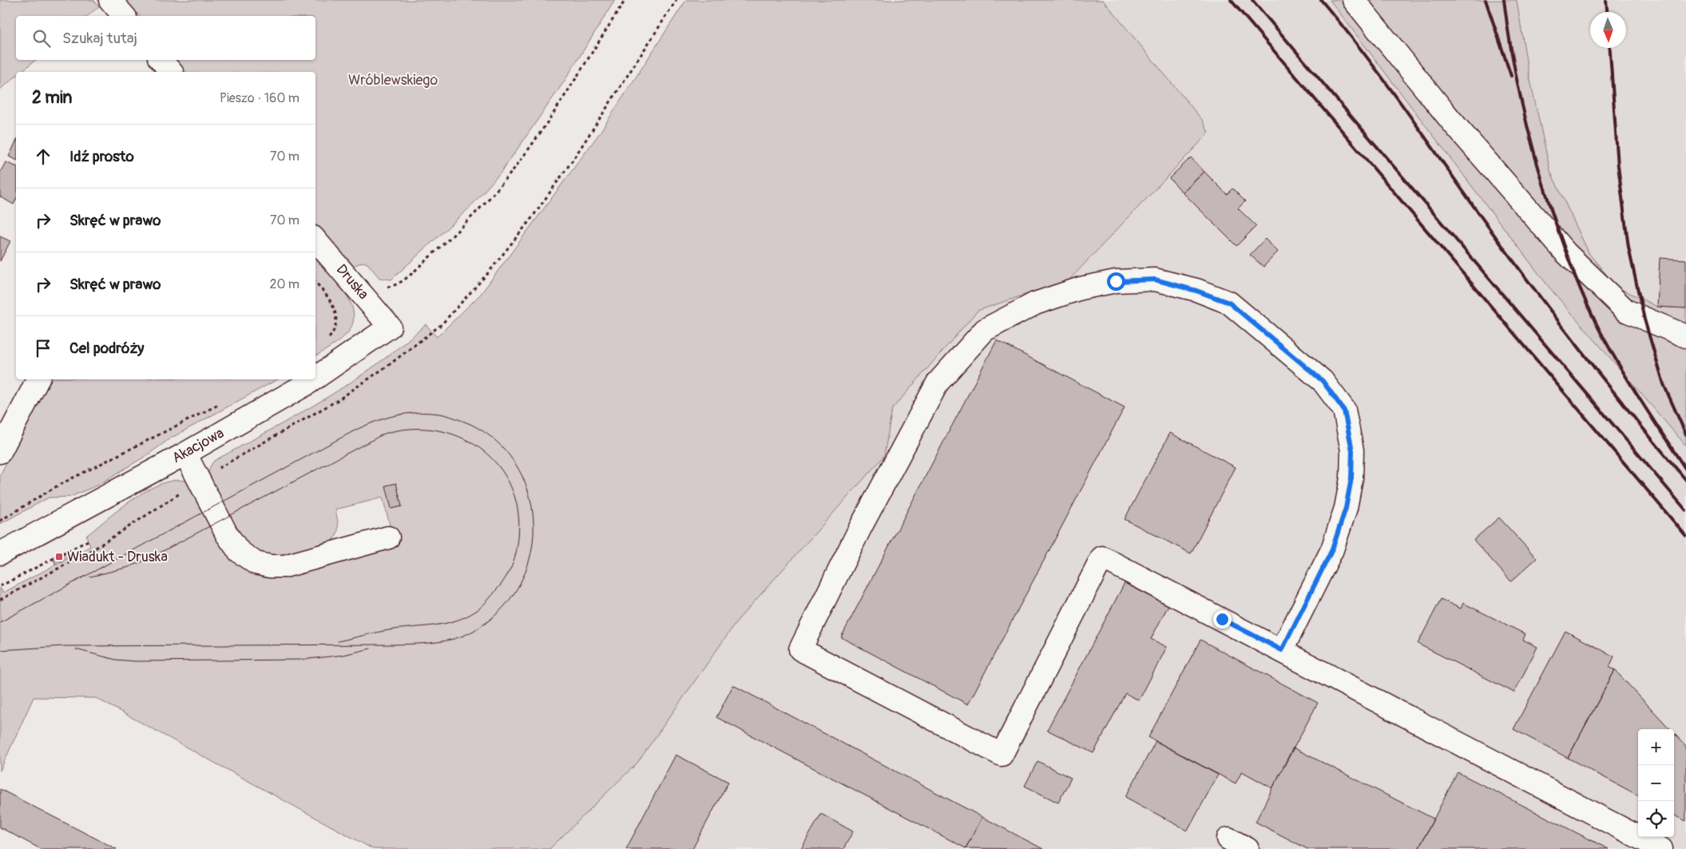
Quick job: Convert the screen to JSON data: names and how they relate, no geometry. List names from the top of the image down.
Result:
{
  "streets": {
    "street": ["Druska", "Akacjowa"]
  },
  "crossings": [
    ["Druska", "Akacjowa"]
  ],
  "parks": ["Wróblewskiego"],
  "places": {
    "transit": ["Wiadukt - Druska"]
  },
  "north": "bottom",
  "page": {
    "search": "Szukaj tutaj",
    "heading": ["2 min", "Pieszo · 160 m"],
    "list": [
      ["Idź prosto", "70 m"],
      ["Skręć w prawo", "70 m"],
      ["Skręć w prawo", "20 m"],
      "Cel podróży"
    ],
    "map_buttons": ["+", "−"]
  }
}
